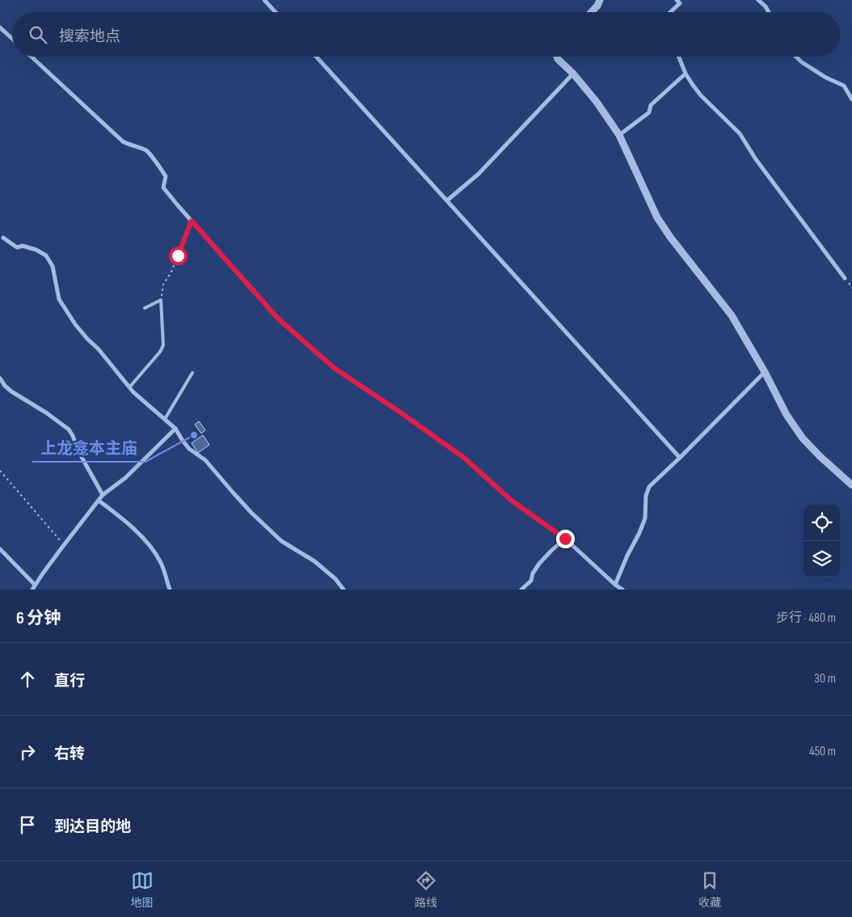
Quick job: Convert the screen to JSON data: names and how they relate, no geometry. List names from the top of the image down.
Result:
{
  "places": ["上龙龛本主庙"],
  "page": {
    "search": "搜索地点",
    "heading": ["6 分钟", "步行 · 480 m"],
    "list": [
      ["直行", "30 m"],
      ["右转", "450 m"],
      "到达目的地"
    ],
    "nav": ["地图", "路线", "收藏"]
  }
}
